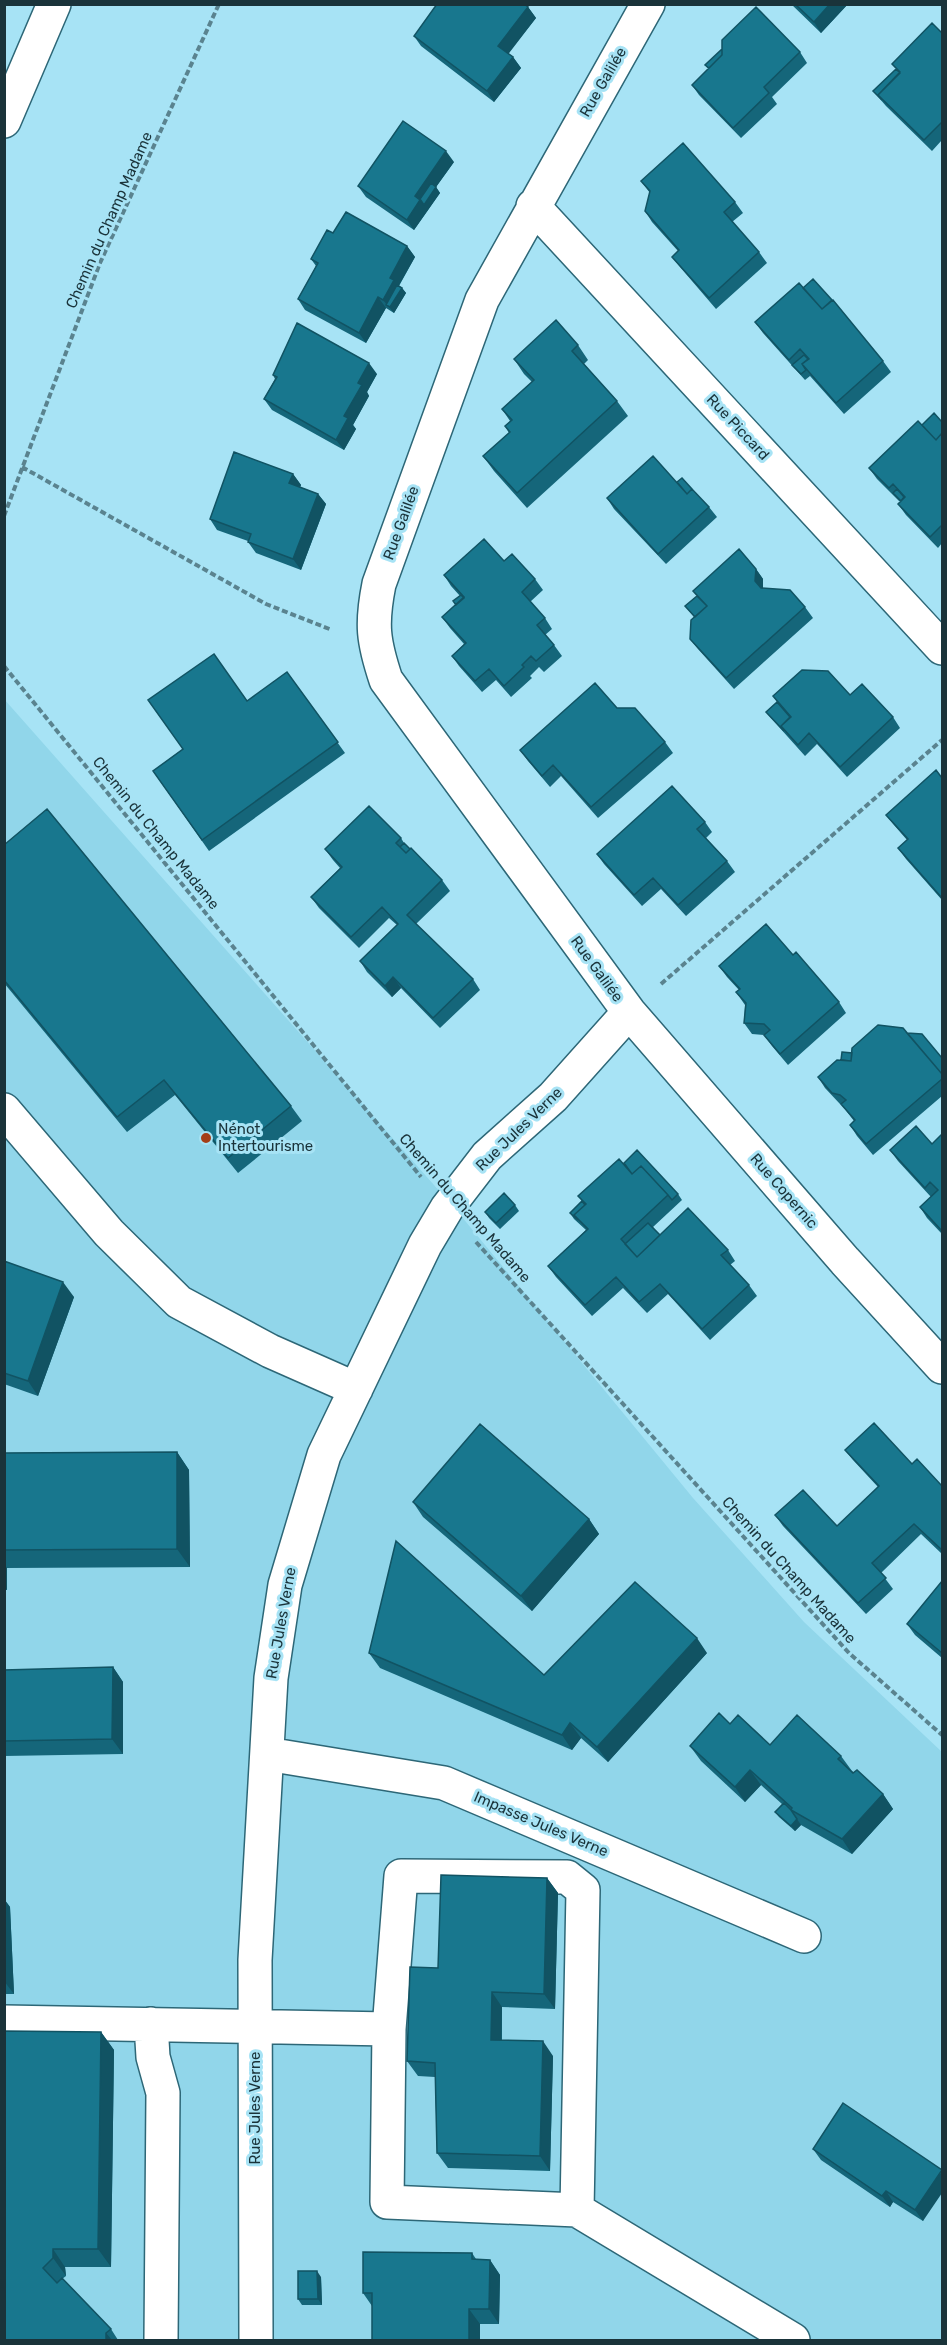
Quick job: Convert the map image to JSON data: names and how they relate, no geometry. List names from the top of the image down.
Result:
{
  "streets": {
    "main road": [
      "Rue Galilée",
      "Rue Piccard",
      "Rue Jules Verne",
      "Rue Copernic",
      "Impasse Jules Verne"
    ],
    "path": ["Chemin du Champ Madame"]
  },
  "crossings": [
    ["Rue Galilée", "Rue Piccard"],
    ["Rue Galilée", "Rue Jules Verne"],
    ["Rue Galilée", "Rue Copernic"],
    ["Chemin du Champ Madame", "Rue Jules Verne"],
    ["Rue Jules Verne", "Rue Copernic"],
    ["Rue Jules Verne", "Impasse Jules Verne"]
  ],
  "places": ["Nénot Intertourisme"]
}
